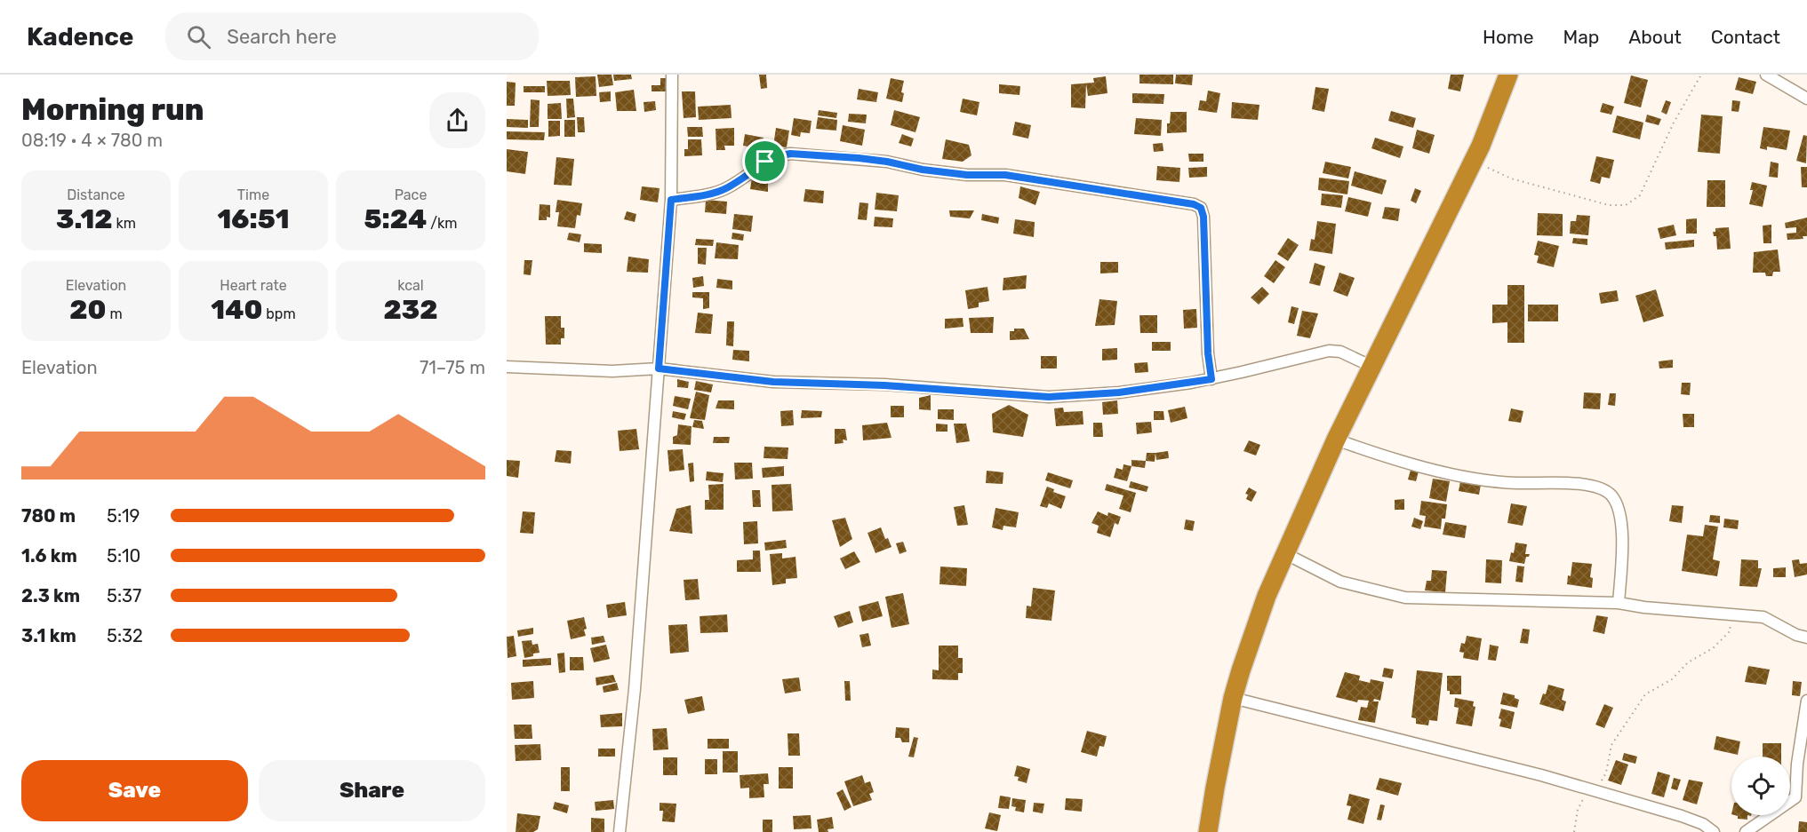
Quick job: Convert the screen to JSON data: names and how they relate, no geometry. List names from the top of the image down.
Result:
{
  "page": {
    "header": "Kadence",
    "search": "Search here",
    "nav": [
      "Home",
      "Map",
      "About",
      "Contact"
    ],
    "heading": ["Morning run", "08:19 · 4 × 780 m"],
    "stats": [
      ["Distance", "3.12 km"],
      ["Time", "16:51"],
      ["Pace", "5:24 /km"],
      ["Elevation", "20 m"],
      ["Heart rate", "140 bpm"],
      ["kcal", "232"]
    ],
    "chart": ["Elevation", "71–75 m"],
    "list": [
      {
        "name": "780 m",
        "note": "5:19"
      },
      {
        "name": "1.6 km",
        "note": "5:10"
      },
      {
        "name": "2.3 km",
        "note": "5:37"
      },
      {
        "name": "3.1 km",
        "note": "5:32"
      }
    ],
    "buttons": ["Save", "Share"]
  }
}
